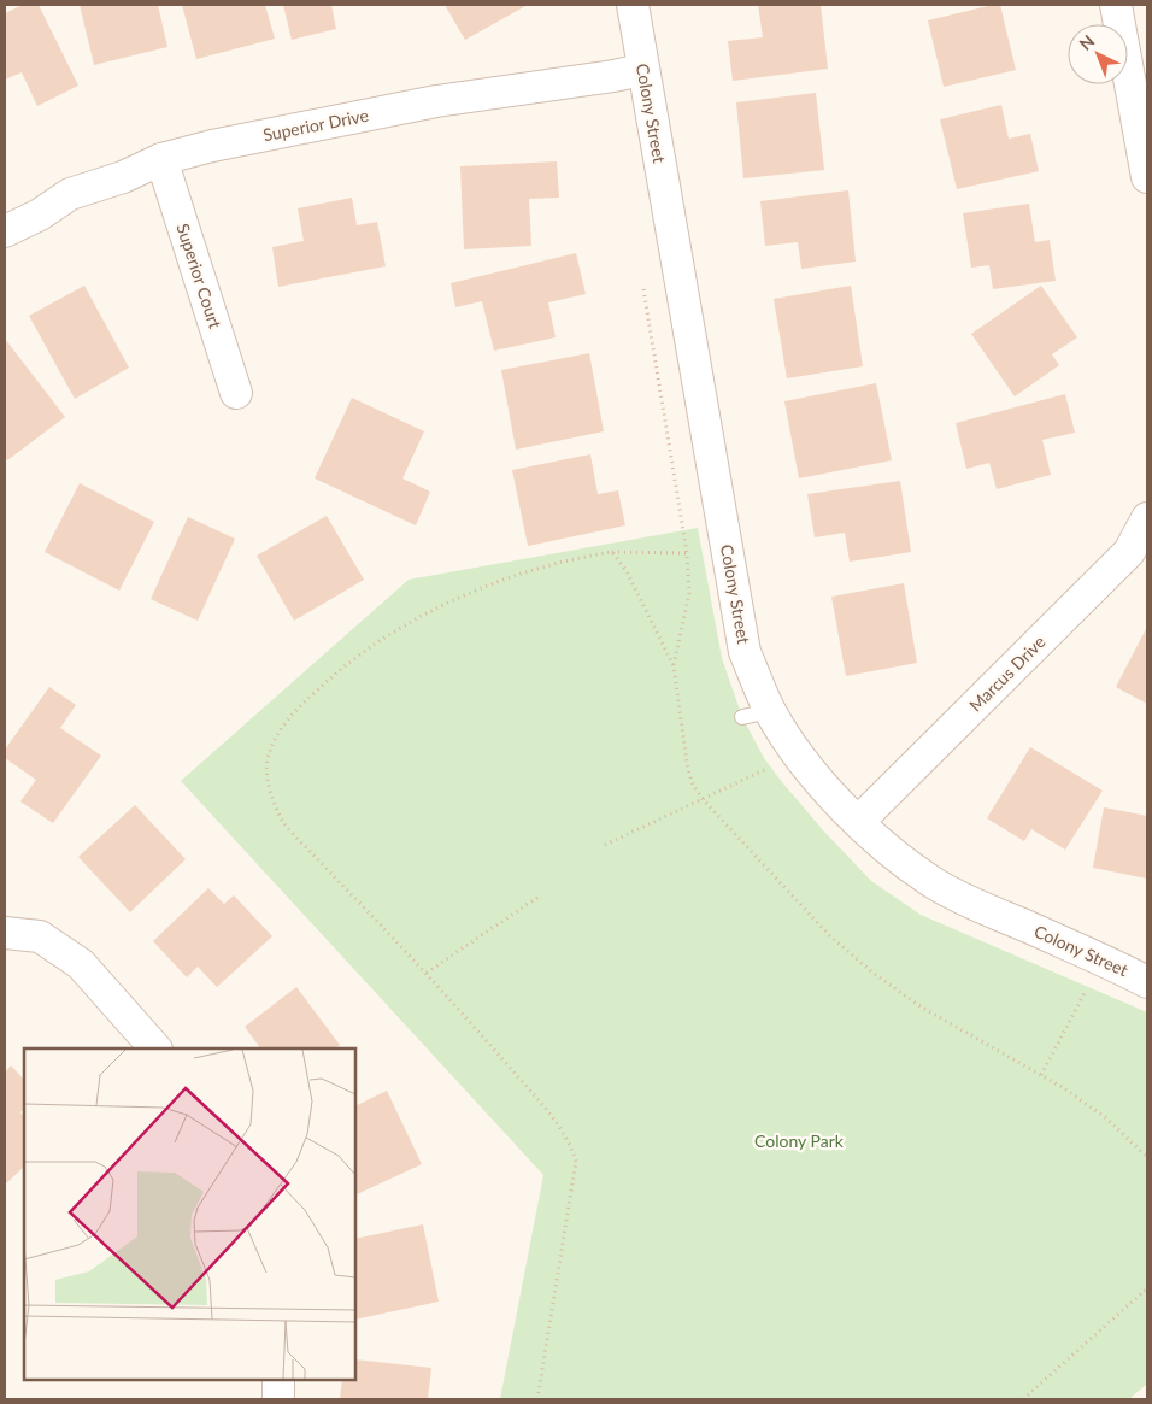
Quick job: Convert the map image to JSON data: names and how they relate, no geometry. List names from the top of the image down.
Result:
{
  "streets": {
    "street": [
      "Colony Street",
      "Superior Drive",
      "Superior Court",
      "Marcus Drive"
    ]
  },
  "crossings": [
    ["Colony Street", "Superior Drive"],
    ["Colony Street", "Marcus Drive"],
    ["Superior Drive", "Superior Court"]
  ],
  "parks": ["Colony Park"],
  "north": "top left"
}
